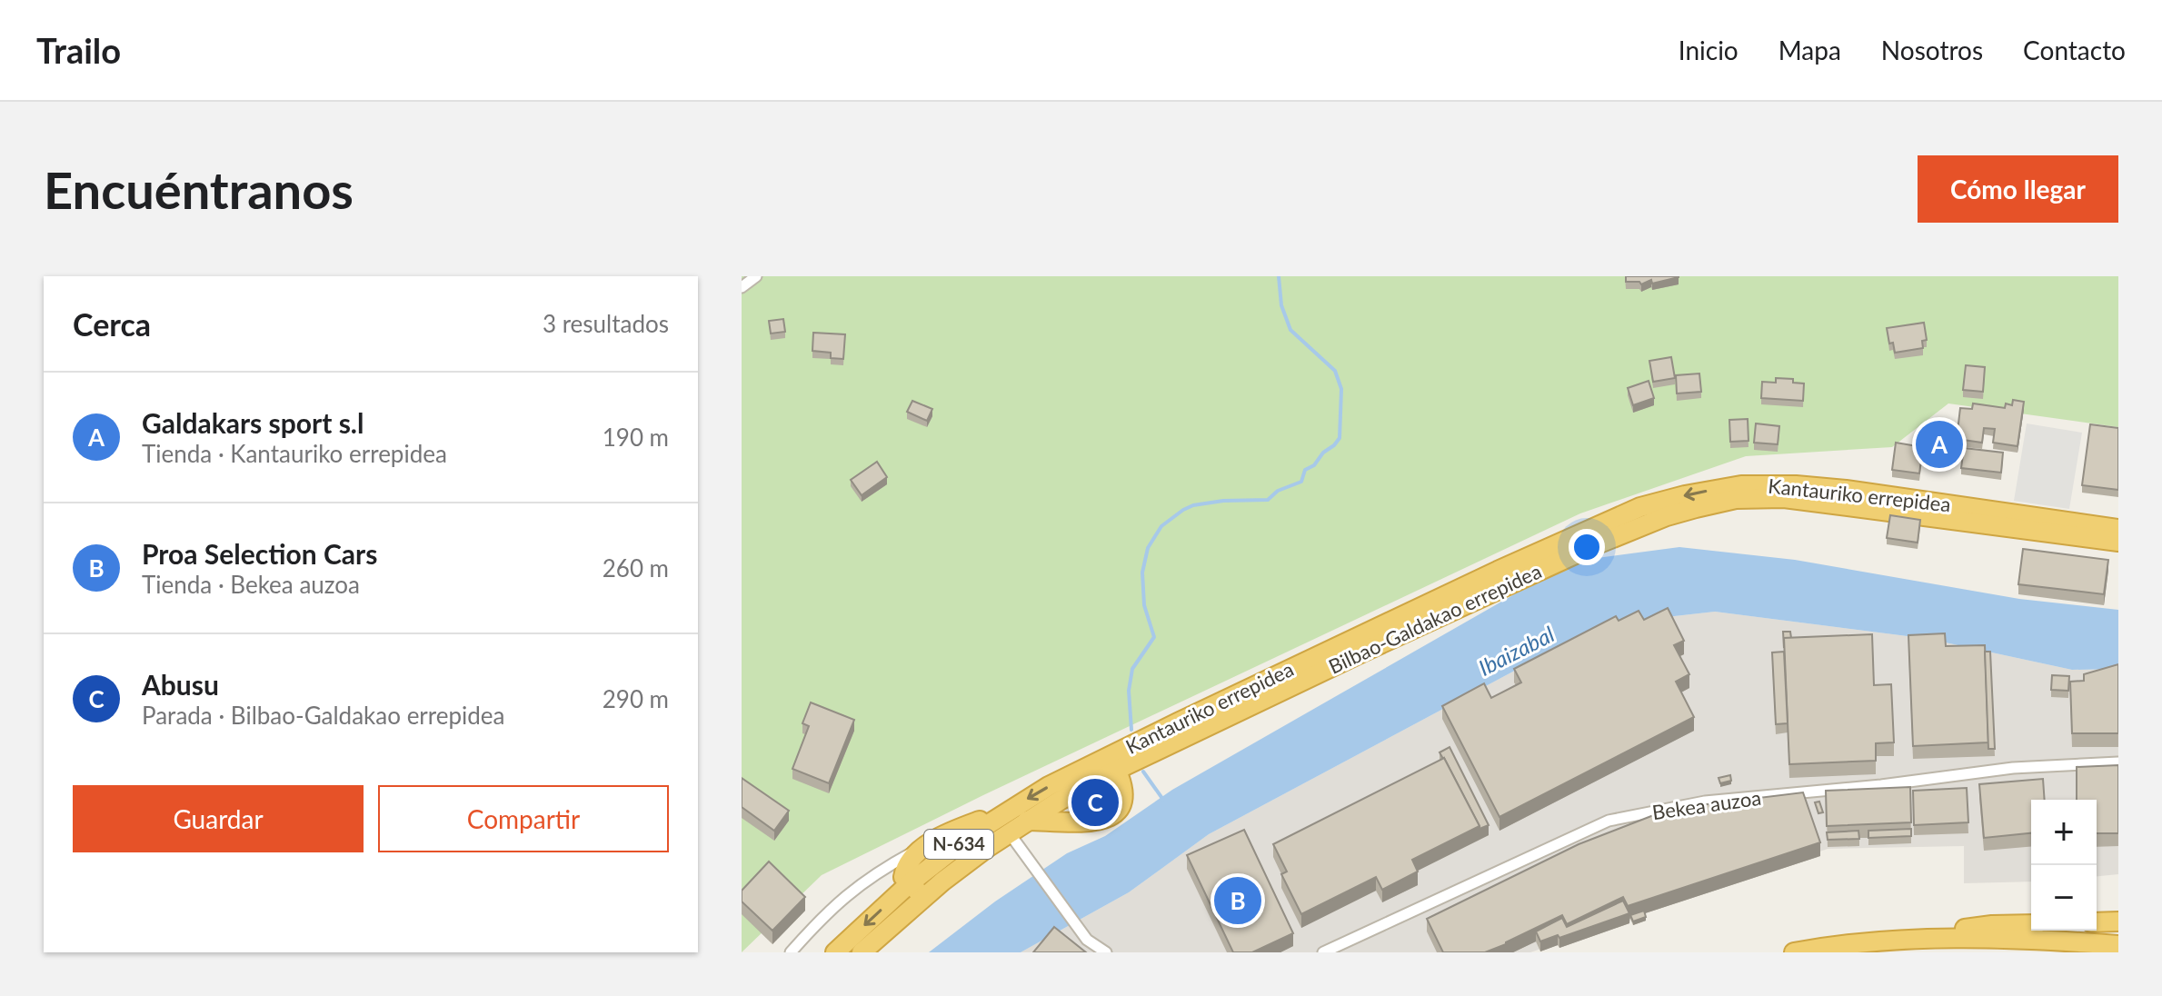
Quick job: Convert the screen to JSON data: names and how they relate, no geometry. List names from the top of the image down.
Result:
{
  "streets": {
    "highway": ["Kantauriko errepidea", "Bilbao-Galdakao errepidea", "N-634"],
    "street": ["Bekea auzoa"]
  },
  "crossings": [
    ["Kantauriko errepidea", "Bilbao-Galdakao errepidea"],
    ["Kantauriko errepidea", "N-634"]
  ],
  "one_way": ["Kantauriko errepidea"],
  "water": ["Ibaizabal"],
  "page": {
    "header": "Trailo",
    "nav": [
      "Inicio",
      "Mapa",
      "Nosotros",
      "Contacto"
    ],
    "buttons": [
      "Cómo llegar",
      ["Guardar", "Compartir"]
    ],
    "title": "Encuéntranos",
    "heading": ["Cerca", "3 resultados"],
    "list": [
      {
        "mark": "A",
        "name": "Galdakars sport s.l",
        "note": "Tienda · Kantauriko errepidea",
        "value": "190 m"
      },
      {
        "mark": "B",
        "name": "Proa Selection Cars",
        "note": "Tienda · Bekea auzoa",
        "value": "260 m"
      },
      {
        "mark": "C",
        "name": "Abusu",
        "note": "Parada · Bilbao-Galdakao errepidea",
        "value": "290 m"
      }
    ],
    "pins": ["A", "C", "B"],
    "map_buttons": ["+", "−"]
  }
}
